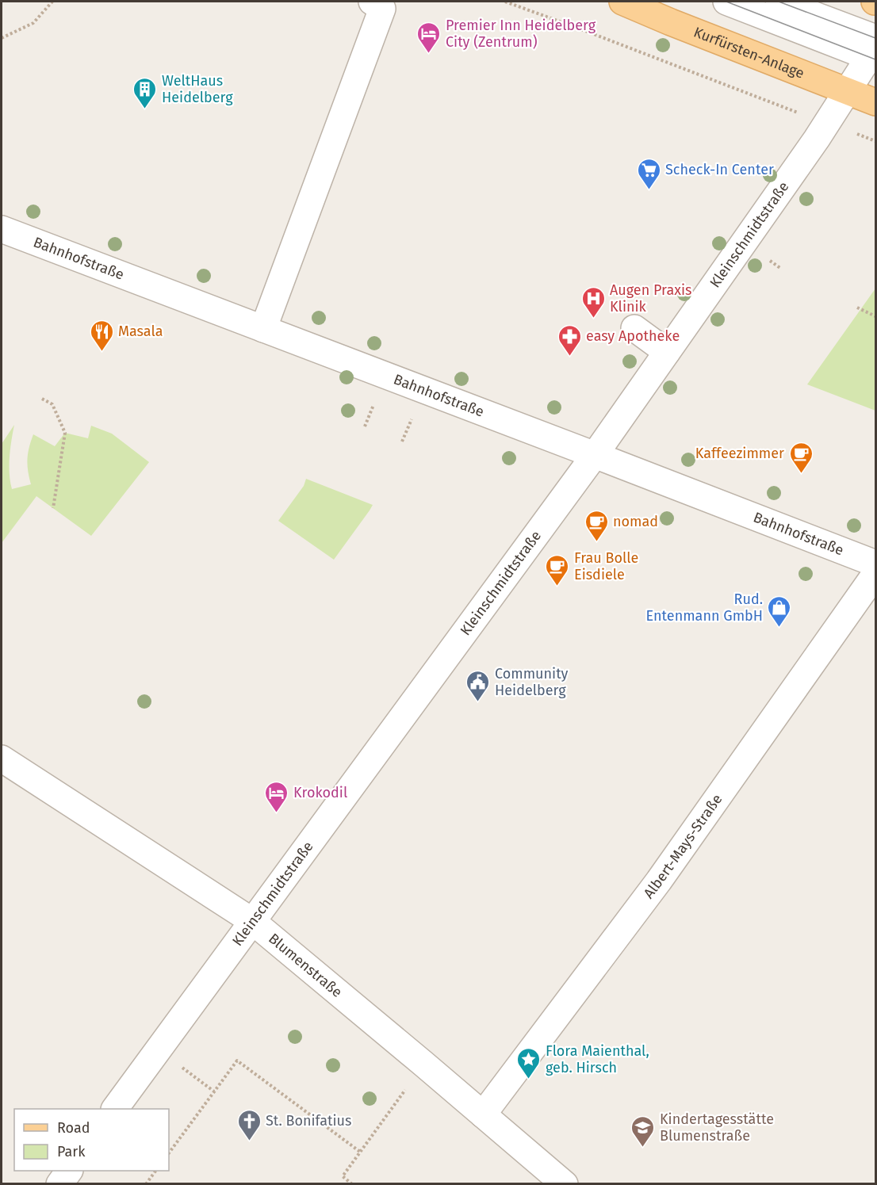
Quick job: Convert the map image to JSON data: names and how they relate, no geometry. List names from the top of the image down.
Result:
{
  "streets": {
    "main road": ["Kurfürsten-Anlage"],
    "street": [
      "Kleinschmidtstraße",
      "Bahnhofstraße",
      "Albert-Mays-Straße",
      "Blumenstraße"
    ]
  },
  "crossings": [
    ["Kurfürsten-Anlage", "Kleinschmidtstraße"],
    ["Kleinschmidtstraße", "Bahnhofstraße"],
    ["Kleinschmidtstraße", "Blumenstraße"],
    ["Albert-Mays-Straße", "Blumenstraße"]
  ],
  "places": {
    "hotel": ["Premier Inn Heidelberg City (Zentrum)", "Krokodil"],
    "building": ["WeltHaus Heidelberg"],
    "supermarket": ["Scheck-In Center"],
    "hospital": ["Augen Praxis Klinik"],
    "restaurant": ["Masala"],
    "pharmacy": ["easy Apotheke"],
    "cafe": ["Kaffeezimmer", "nomad", "Frau Bolle Eisdiele"],
    "shop": ["Rud. Entenmann GmbH"],
    "public building": ["Community Heidelberg"],
    "place": ["Flora Maienthal, geb. Hirsch"],
    "church": ["St. Bonifatius"],
    "school or university": ["Kindertagesstätte Blumenstraße"]
  },
  "legend": ["Road", "Park"]
}
